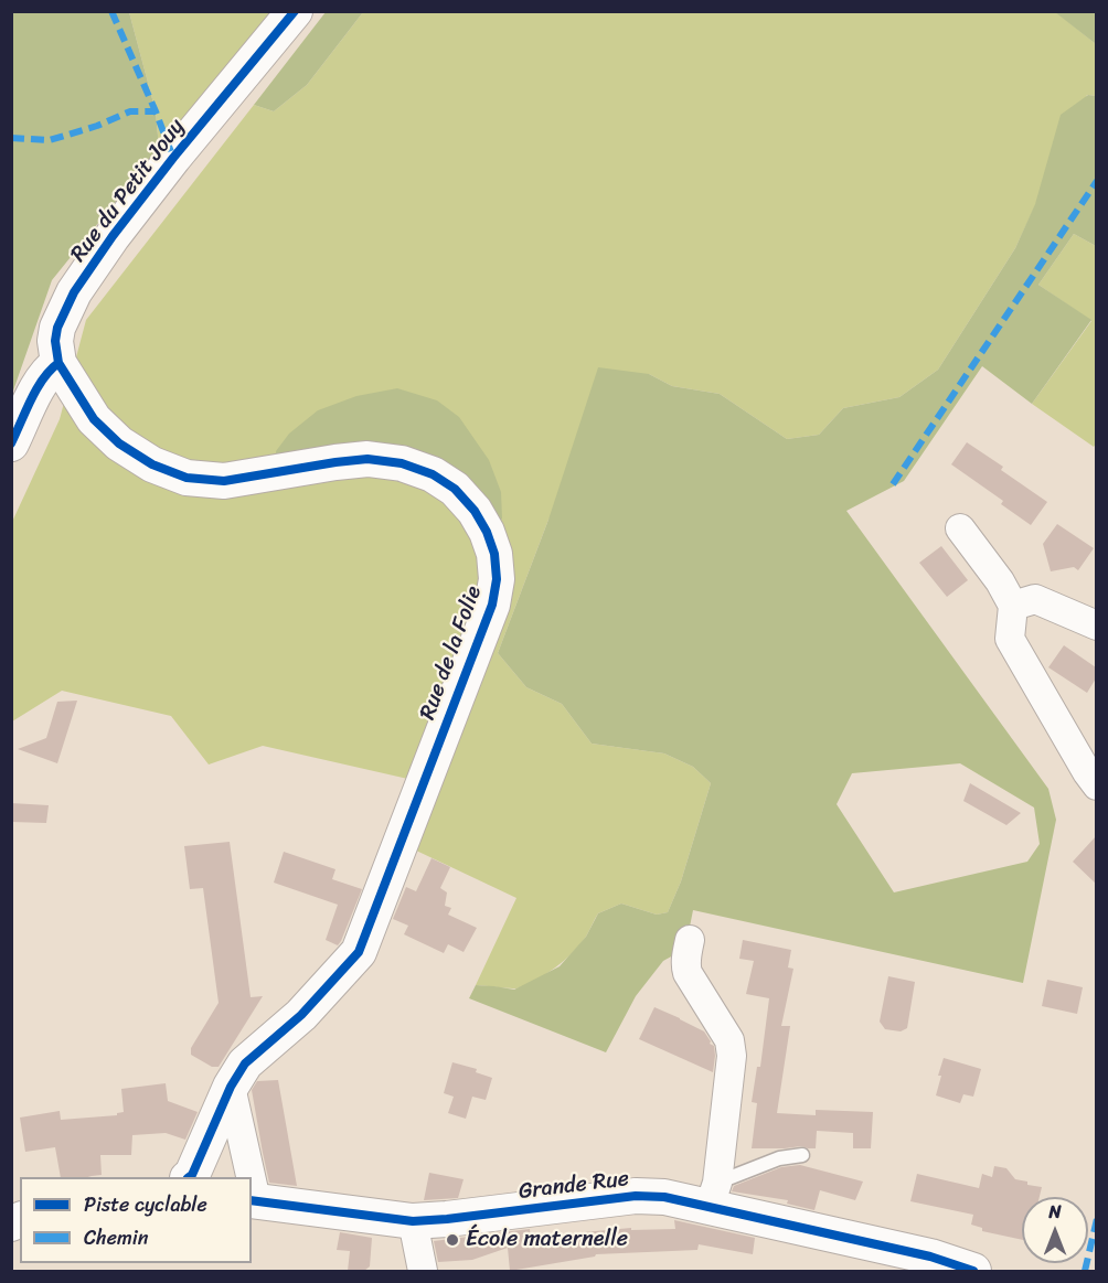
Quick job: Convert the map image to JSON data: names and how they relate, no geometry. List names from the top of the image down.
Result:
{
  "streets": {
    "street": ["Rue du Petit Jouy", "Rue de la Folie", "Grande Rue"]
  },
  "crossings": [
    ["Rue du Petit Jouy", "Rue de la Folie"]
  ],
  "places": ["École maternelle"],
  "legend": ["Piste cyclable", "Chemin"],
  "north": "top"
}
